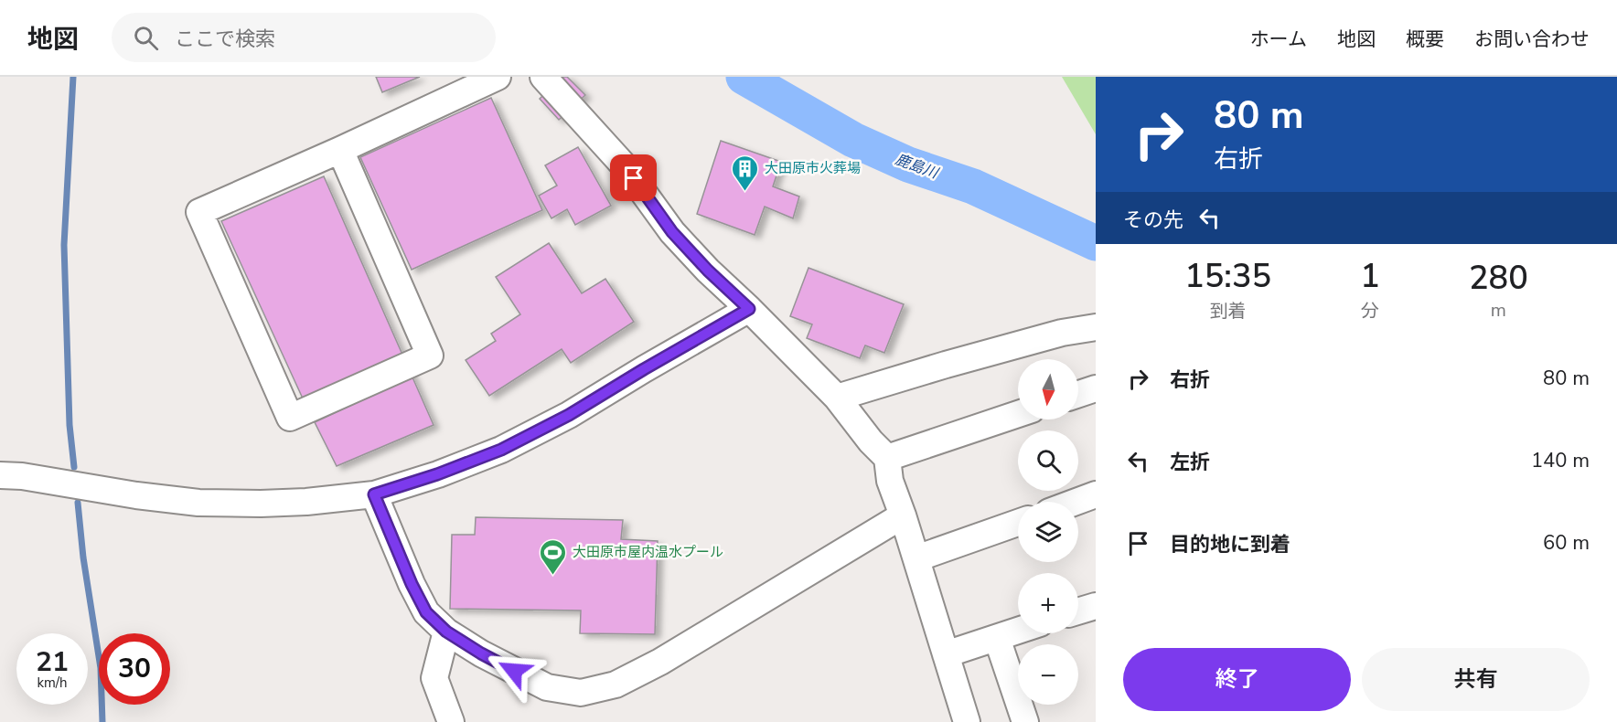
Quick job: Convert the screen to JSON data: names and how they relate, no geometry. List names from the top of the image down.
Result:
{
  "water": ["鹿島川"],
  "places": {
    "building": ["大田原市火葬場"],
    "sports": ["大田原市屋内温水プール"]
  },
  "north": "bottom",
  "page": {
    "header": "地図",
    "search": "ここで検索",
    "nav": [
      "ホーム",
      "地図",
      "概要",
      "お問い合わせ"
    ],
    "turn": ["80 m", "右折"],
    "then": "その先",
    "eta": [
      "15:35",
      "到着",
      "1",
      "分",
      "280",
      "m"
    ],
    "list": [
      {
        "name": "右折",
        "value": "80 m"
      },
      {
        "name": "左折",
        "value": "140 m"
      },
      {
        "name": "目的地に到着",
        "value": "60 m"
      }
    ],
    "map_buttons": ["+", "−"],
    "speed": "21 km/h",
    "limit": "30",
    "buttons": ["終了", "共有"]
  }
}
